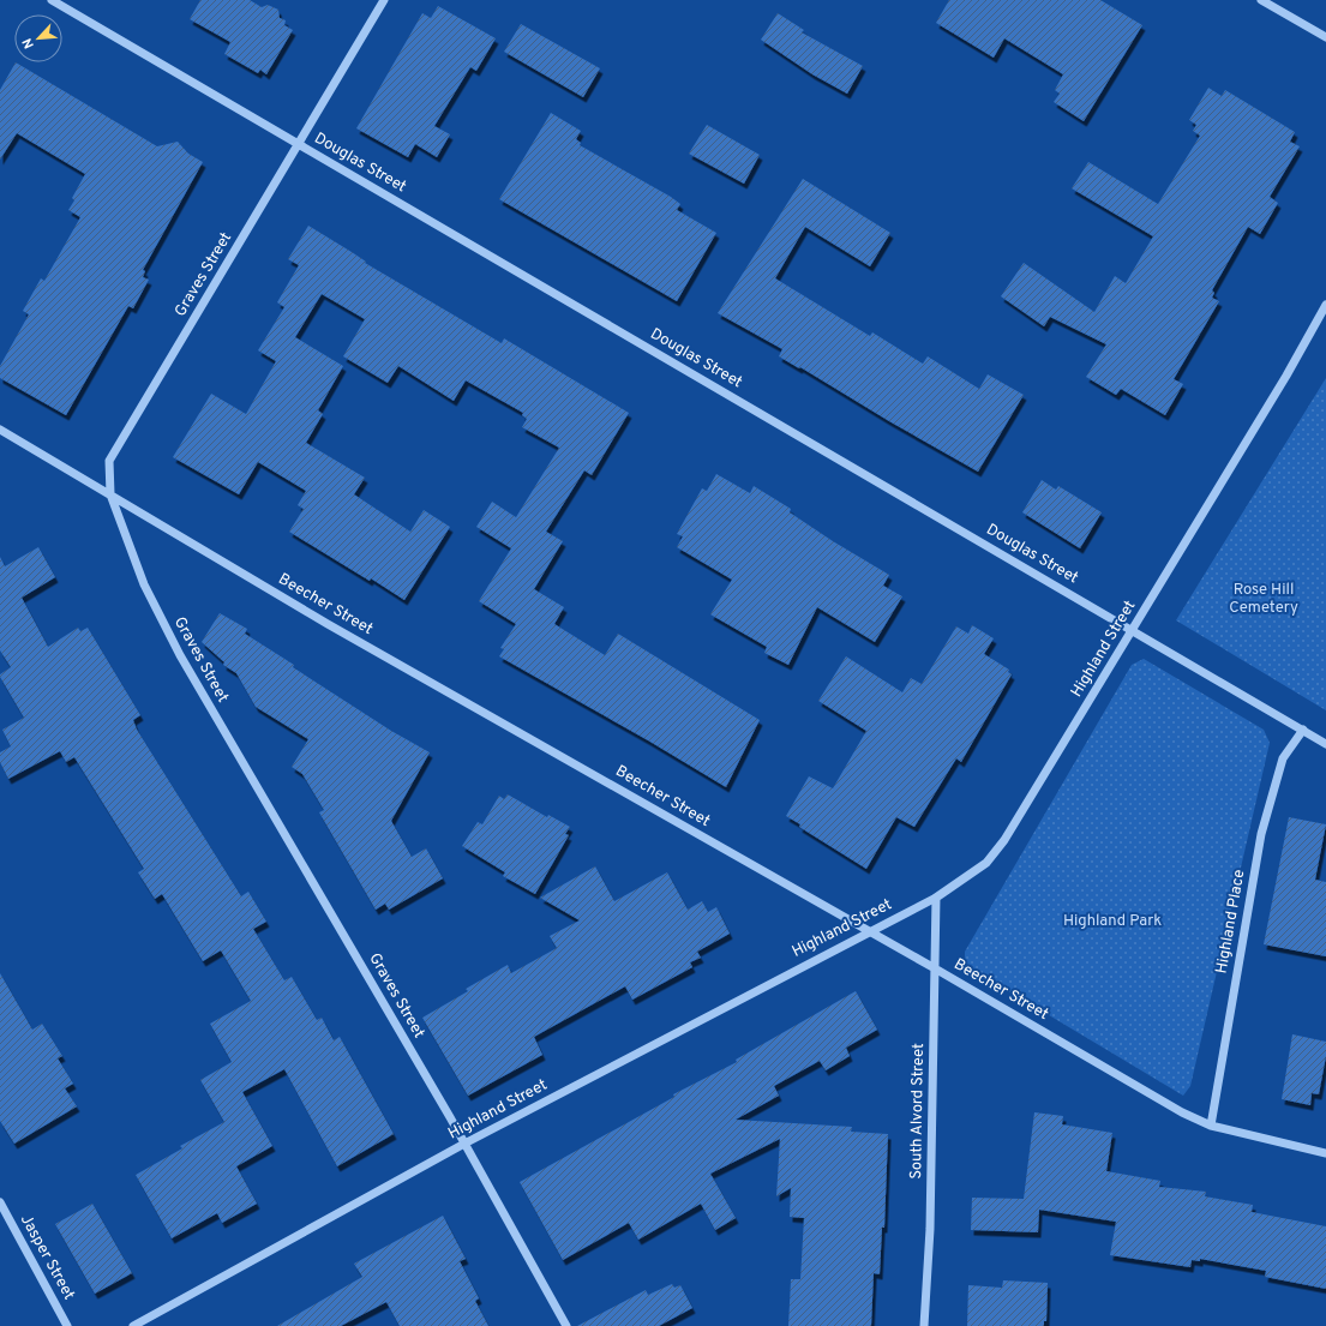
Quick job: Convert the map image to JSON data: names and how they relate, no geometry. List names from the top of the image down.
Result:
{
  "streets": {
    "street": [
      "Douglas Street",
      "Graves Street",
      "Beecher Street",
      "Highland Street",
      "Highland Place",
      "South Alvord Street",
      "Jasper Street"
    ]
  },
  "crossings": [
    ["Douglas Street", "Graves Street"],
    ["Douglas Street", "Highland Street"],
    ["Douglas Street", "Highland Place"],
    ["Graves Street", "Beecher Street"],
    ["Graves Street", "Highland Street"],
    ["Beecher Street", "Highland Street"],
    ["Beecher Street", "Highland Place"],
    ["Beecher Street", "South Alvord Street"],
    ["Highland Street", "South Alvord Street"]
  ],
  "parks": ["Rose Hill Cemetery", "Highland Park"],
  "north": "bottom left"
}
